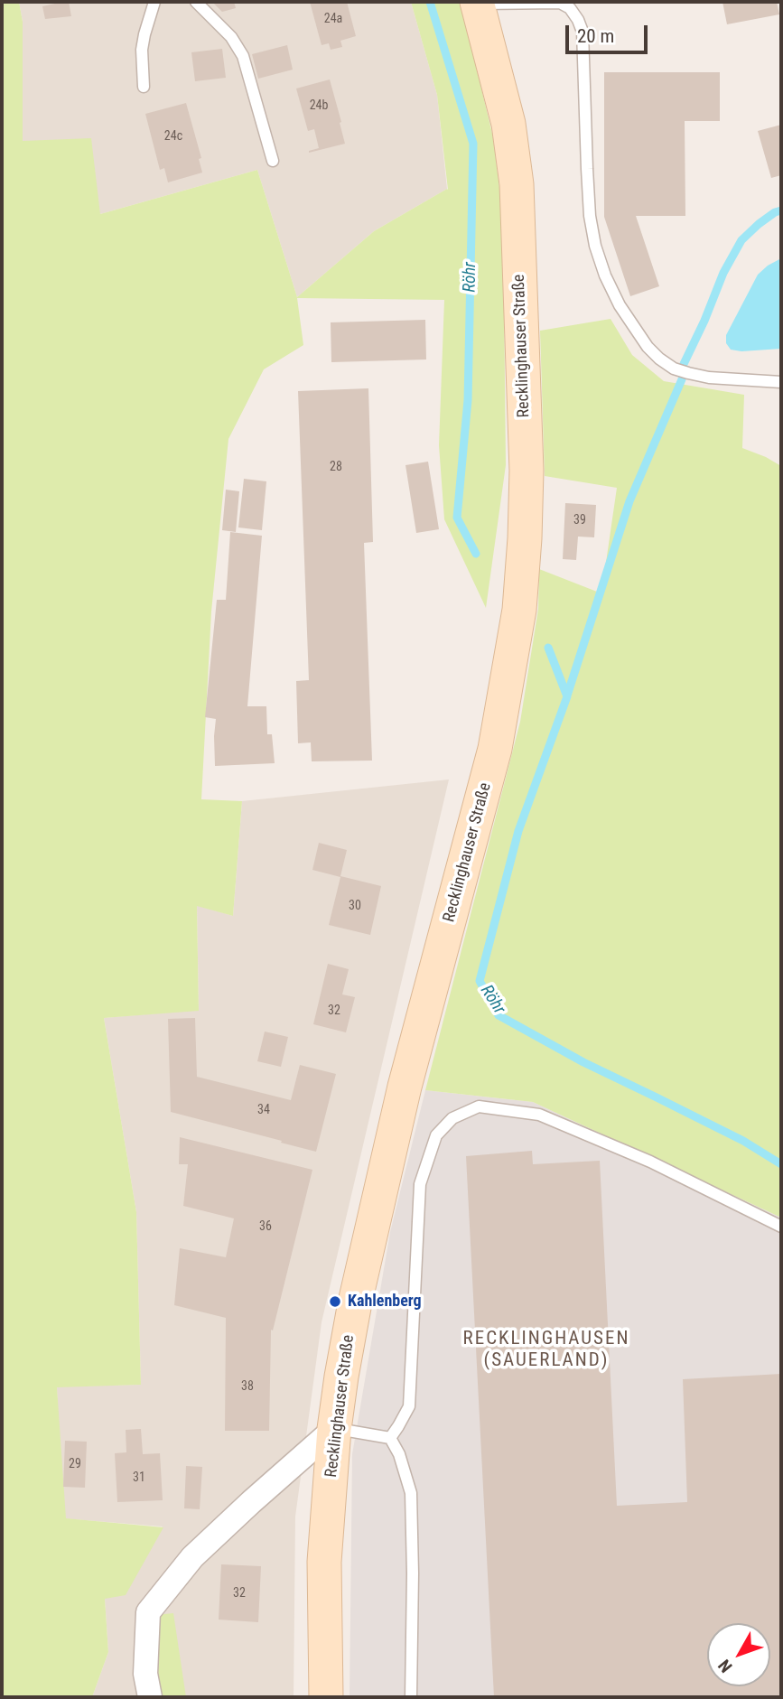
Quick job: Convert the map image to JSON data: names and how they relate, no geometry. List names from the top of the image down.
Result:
{
  "streets": {
    "main road": ["Recklinghauser Straße"]
  },
  "districts": ["RECKLINGHAUSEN (SAUERLAND)"],
  "water": ["Röhr"],
  "places": ["Kahlenberg"],
  "house_numbers": [
    "24a",
    "24b",
    "24c",
    "28",
    "39",
    "30",
    "32",
    "34",
    "36",
    "38",
    "29",
    "31",
    "32"
  ],
  "scale_bar": "20 m",
  "north": "bottom left"
}
